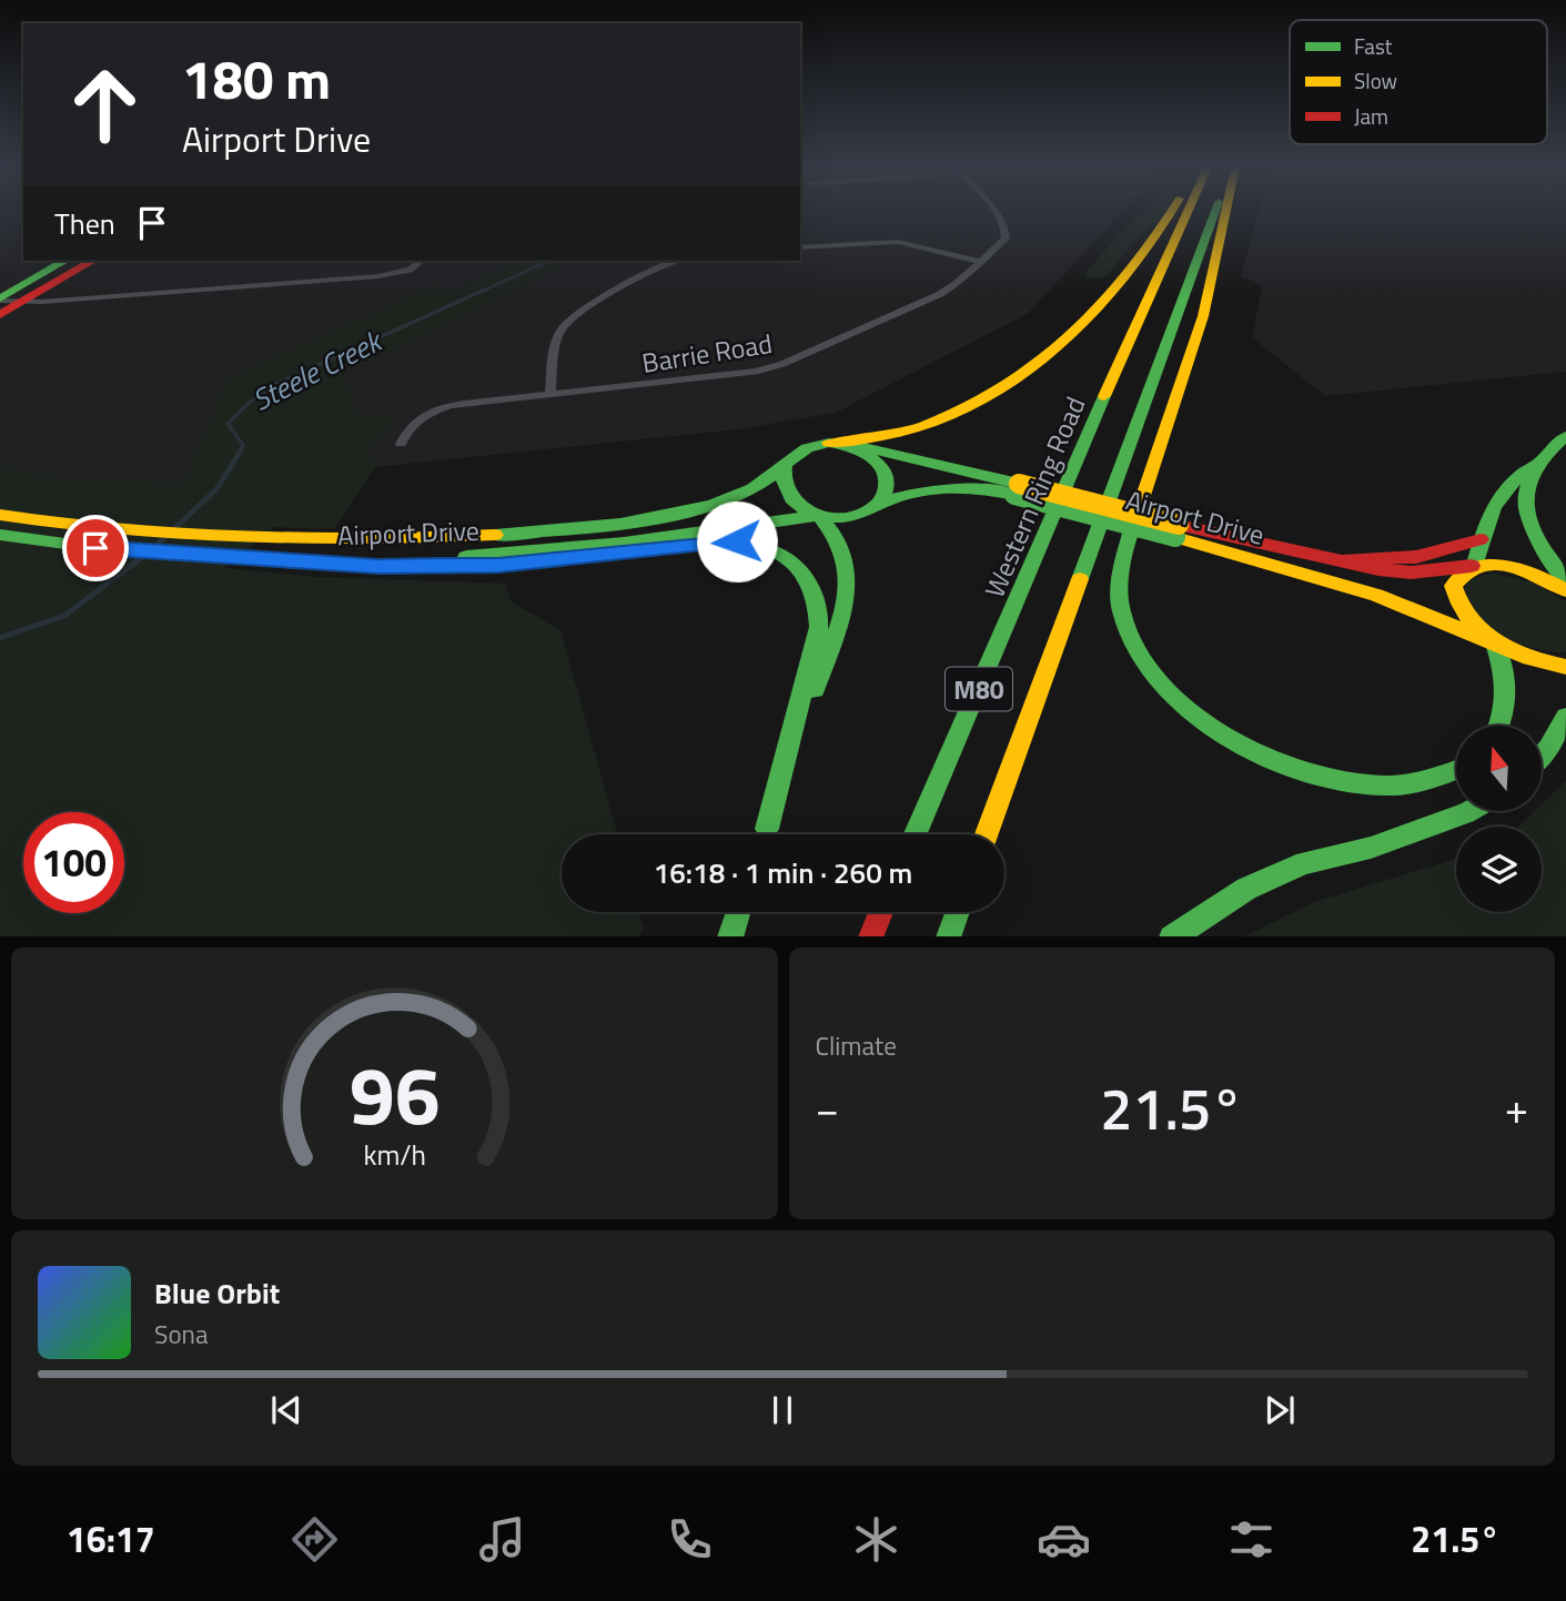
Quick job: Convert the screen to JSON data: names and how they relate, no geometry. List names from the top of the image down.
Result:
{
  "streets": {
    "main road": ["Western Ring Road", "Airport Drive", "M80"],
    "street": ["Barrie Road"]
  },
  "water": ["Steele Creek"],
  "legend": ["Fast", "Slow", "Jam"],
  "north": "top",
  "page": {
    "turn": ["180 m", "Airport Drive"],
    "then": "Then",
    "limit": "100",
    "trip": "16:18 · 1 min · 260 m",
    "tile": "Climate",
    "heat": ["−", "21.5°", "+"],
    "song": ["Blue Orbit", "Sona"],
    "tabs": ["16:17", "21.5°"],
    "gauge": ["96", "km/h"]
  }
}
